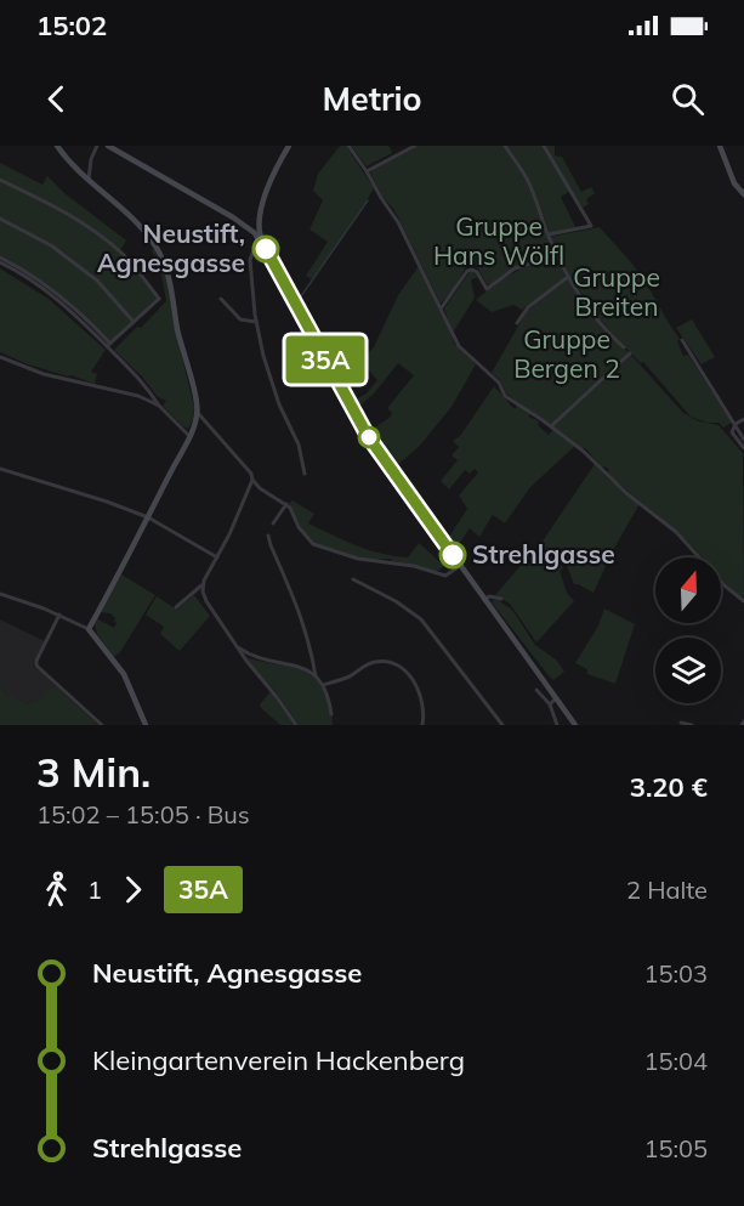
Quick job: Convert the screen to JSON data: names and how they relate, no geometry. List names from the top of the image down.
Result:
{
  "parks": ["Gruppe Hans Wölfl", "Gruppe Breiten", "Gruppe Bergen 2"],
  "places": ["Neustift, Agnesgasse", "Strehlgasse"],
  "lines": ["bus line 35A"],
  "north": "top",
  "page": {
    "status": "15:02",
    "header": "Metrio",
    "on_map": "35A",
    "heading": ["3 Min.", "15:02 – 15:05 · Bus", "3.20 €"],
    "legs": ["1", "35A", "2 Halte"],
    "list": [
      {
        "name": "Neustift, Agnesgasse",
        "value": "15:03"
      },
      {
        "name": "Kleingartenverein Hackenberg",
        "value": "15:04"
      },
      {
        "name": "Strehlgasse",
        "value": "15:05"
      }
    ]
  }
}
